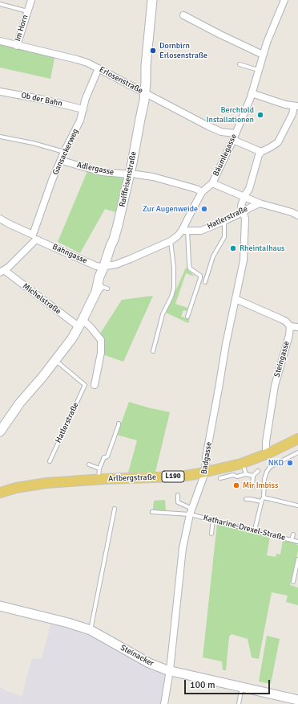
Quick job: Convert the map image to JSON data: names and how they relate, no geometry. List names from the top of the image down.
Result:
{
  "streets": {
    "main road": ["L190", "Arlbergstraße"],
    "street": [
      "Im Horn",
      "Erlosenstraße",
      "Ob der Bahn",
      "Gansackerweg",
      "Bäumlegasse",
      "Adlergasse",
      "Raiffeisenstraße",
      "Hatlerstraße",
      "Bahngasse",
      "Michelstraße",
      "Steingasse",
      "Badgasse",
      "Steinacker"
    ],
    "lane": ["Katharine-Drexel-Straße"]
  },
  "crossings": [
    ["Im Horn", "Erlosenstraße"],
    ["Erlosenstraße", "Gansackerweg"],
    ["Erlosenstraße", "Bäumlegasse"],
    ["Erlosenstraße", "Raiffeisenstraße"],
    ["Erlosenstraße", "Badgasse"],
    ["Ob der Bahn", "Gansackerweg"],
    ["Gansackerweg", "Adlergasse"],
    ["Gansackerweg", "Bahngasse"],
    ["Bäumlegasse", "Adlergasse"],
    ["Bäumlegasse", "Hatlerstraße"],
    ["Adlergasse", "Raiffeisenstraße"],
    ["Raiffeisenstraße", "Bahngasse"],
    ["Hatlerstraße", "Badgasse"],
    ["Steingasse", "Arlbergstraße"],
    ["Badgasse", "Arlbergstraße"],
    ["Badgasse", "Katharine-Drexel-Straße"],
    ["Badgasse", "Steinacker"]
  ],
  "places": [
    "Dornbirn Erlosenstraße",
    "Berchtold Installationen",
    "Zur Augenweide",
    "Rheintalhaus",
    "NKD",
    "Mir Imbiss"
  ],
  "scale_bar": "100 m"
}
